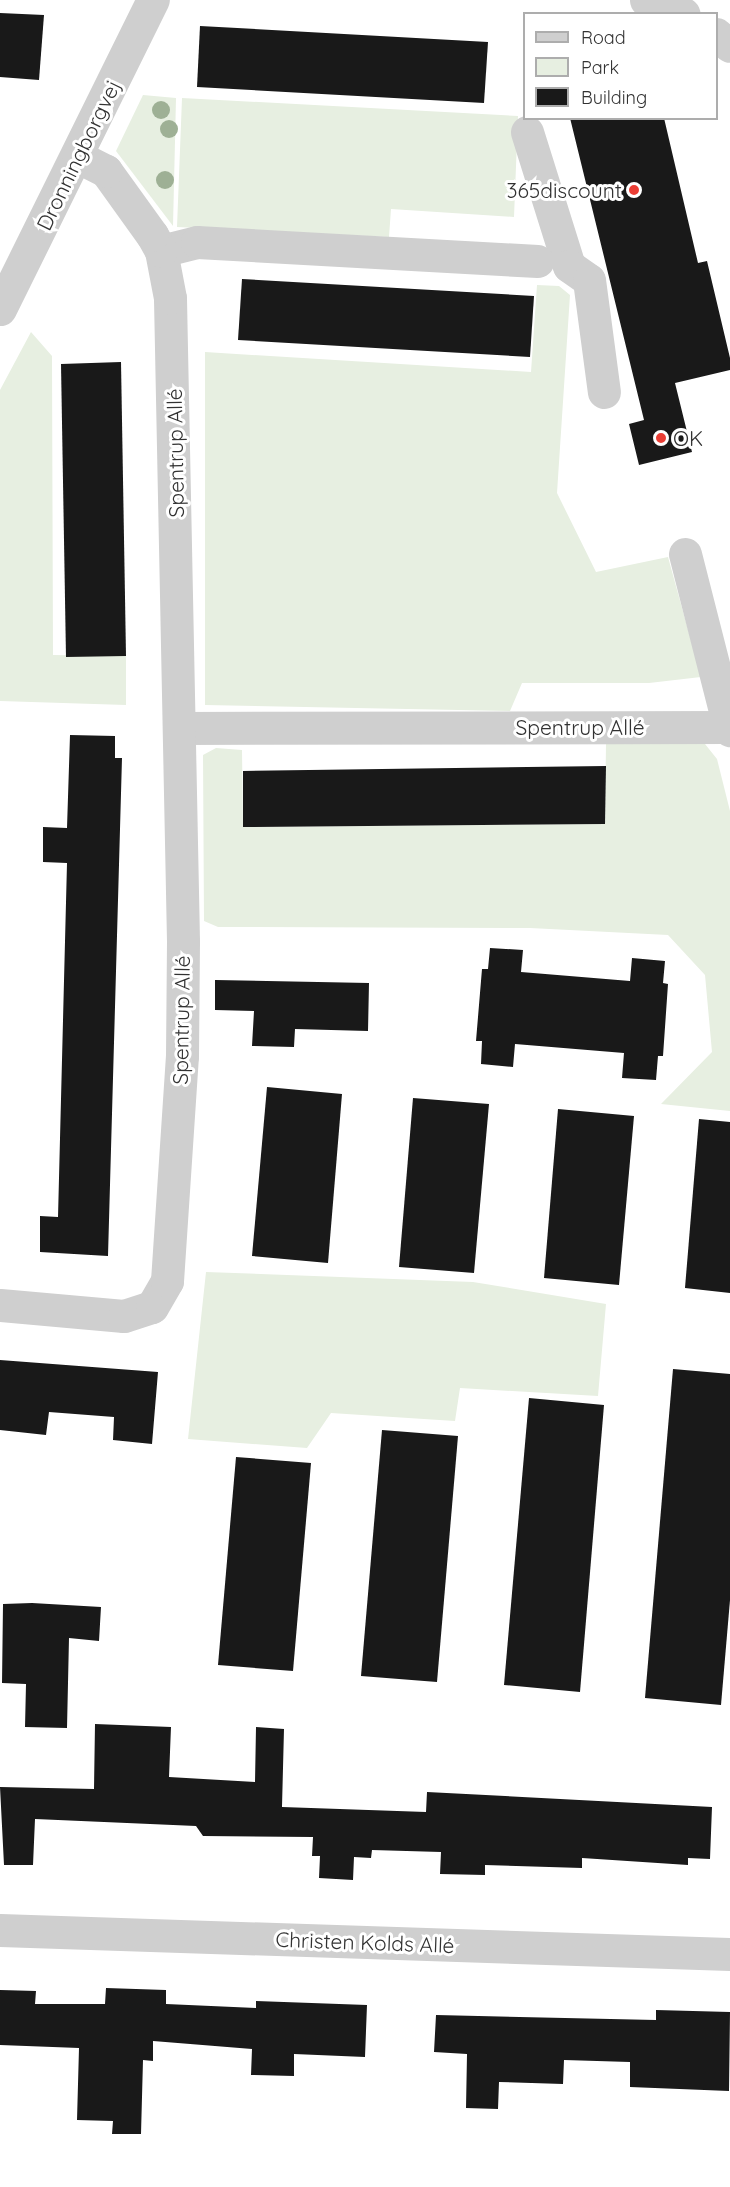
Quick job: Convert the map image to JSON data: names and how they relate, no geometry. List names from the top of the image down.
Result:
{
  "streets": {
    "street": ["Dronningborgvej", "Spentrup Allé", "Christen Kolds Allé"]
  },
  "crossings": [
    ["Dronningborgvej", "Spentrup Allé"]
  ],
  "places": ["365discount", "OK"],
  "legend": ["Road", "Park", "Building"]
}
